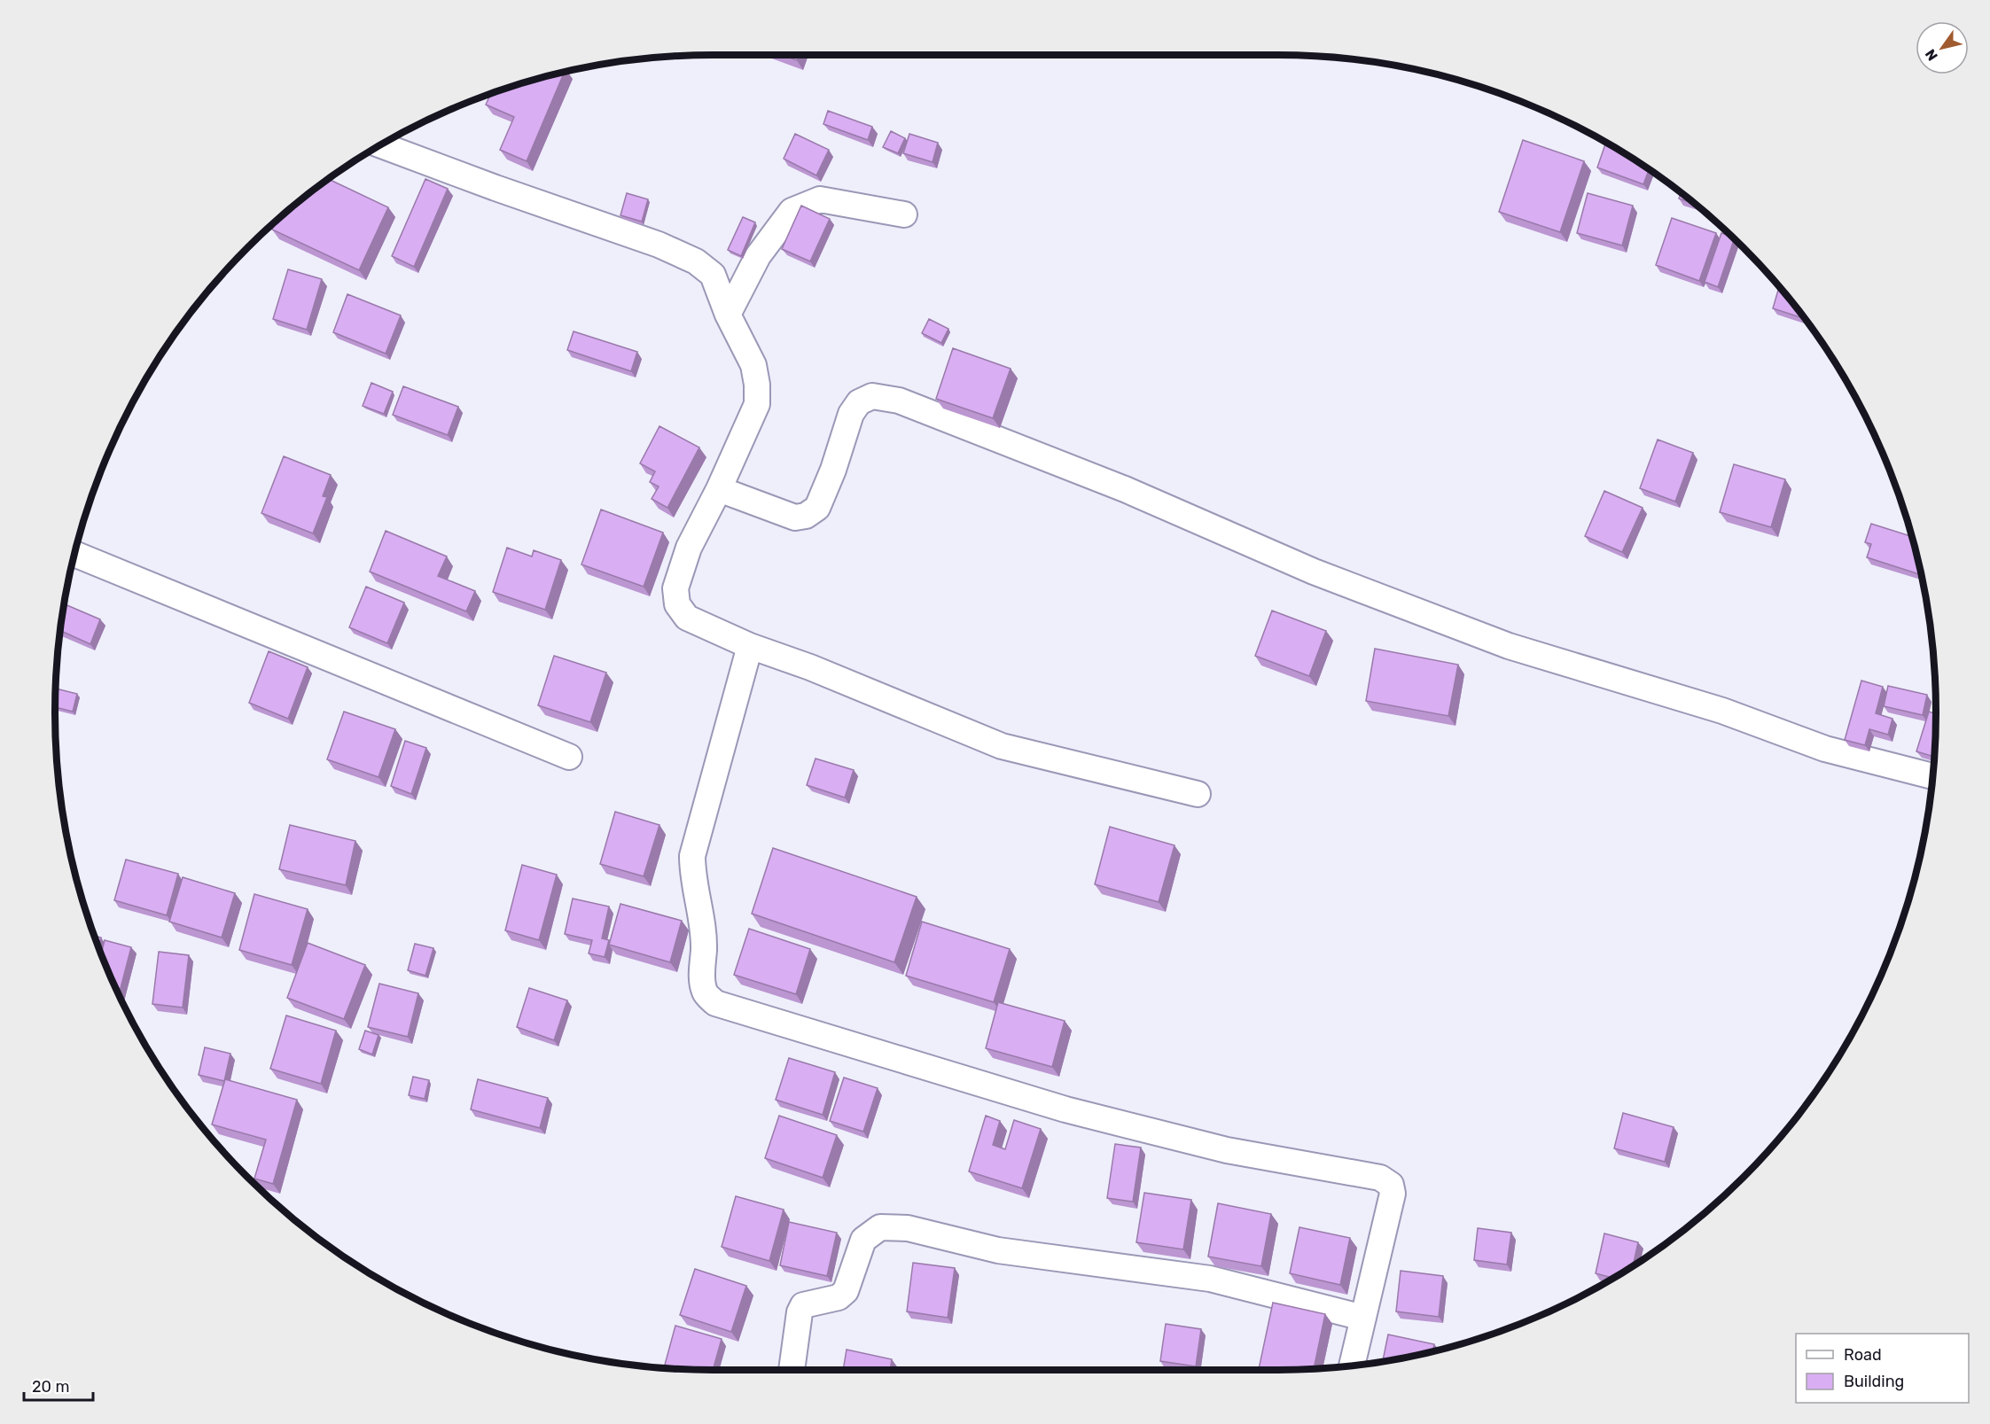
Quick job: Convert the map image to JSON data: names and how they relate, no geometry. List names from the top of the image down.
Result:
{
  "legend": ["Road", "Building"],
  "scale_bar": "20 m",
  "north": "bottom left"
}
